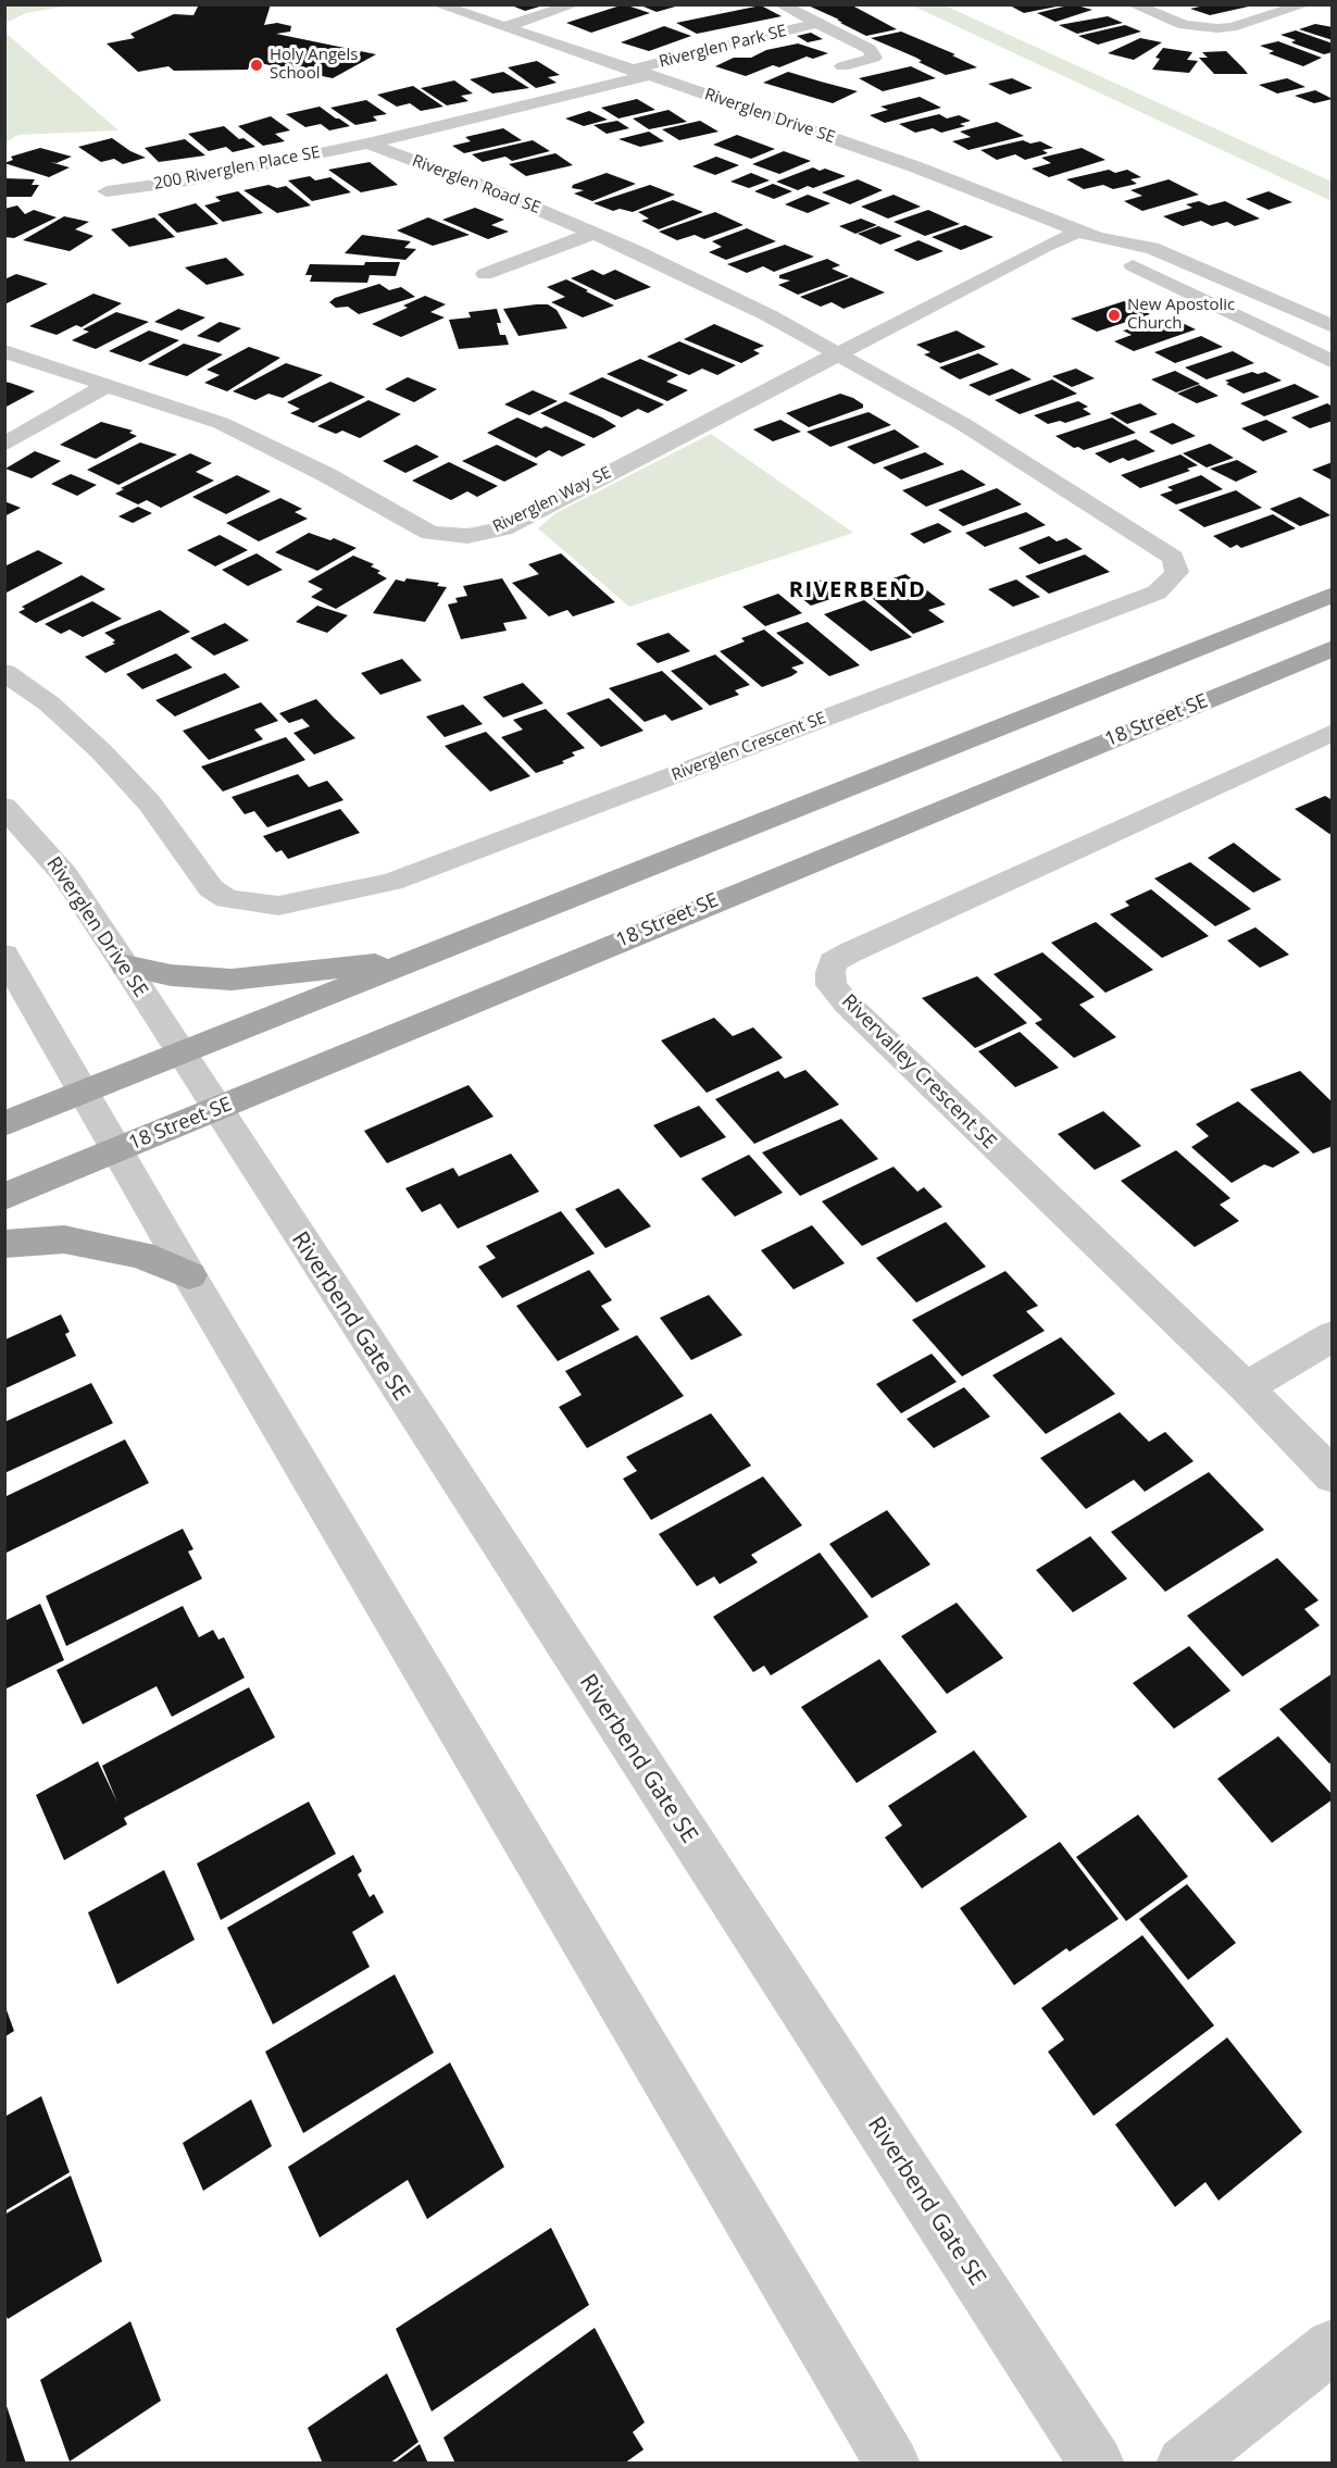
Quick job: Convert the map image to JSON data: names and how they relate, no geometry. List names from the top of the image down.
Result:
{
  "streets": {
    "main road": ["18 Street SE"],
    "street": [
      "Riverglen Park SE",
      "Riverglen Drive SE",
      "200 Riverglen Place SE",
      "Riverglen Road SE",
      "Riverglen Way SE",
      "Riverglen Crescent SE",
      "Rivervalley Crescent SE",
      "Riverbend Gate SE"
    ]
  },
  "crossings": [
    ["Riverglen Park SE", "Riverglen Drive SE"],
    ["Riverglen Park SE", "Riverglen Road SE"],
    ["Riverglen Drive SE", "Riverglen Road SE"],
    ["Riverglen Drive SE", "Riverglen Way SE"],
    ["Riverglen Drive SE", "Riverbend Gate SE"],
    ["200 Riverglen Place SE", "Riverglen Road SE"],
    ["Riverglen Road SE", "Riverglen Way SE"],
    ["Riverglen Road SE", "Riverglen Crescent SE"],
    ["Riverglen Way SE", "Riverglen Crescent SE"],
    ["18 Street SE", "Riverbend Gate SE"]
  ],
  "districts": ["RIVERBEND"],
  "places": ["Holy Angels School", "New Apostolic Church"]
}
